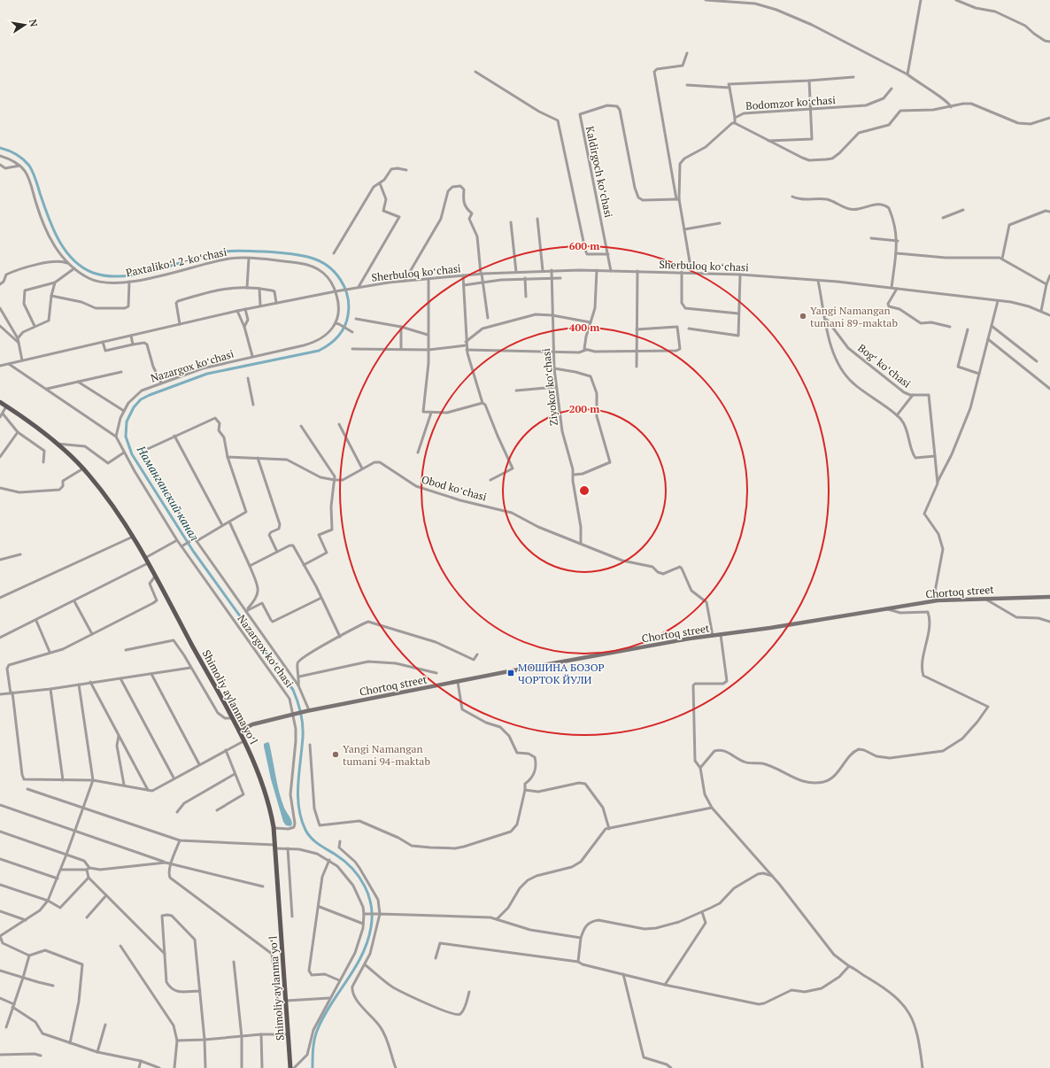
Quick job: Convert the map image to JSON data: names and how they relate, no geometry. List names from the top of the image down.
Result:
{
  "streets": {
    "main road": ["Chortoq street", "Shimoliy aylanma yoʻl"],
    "street": [
      "Bodomzor koʻchasi",
      "Kaldirgoch koʻchasi",
      "Paxtalikoʻl 2-koʻchasi",
      "Sherbuloq koʻchasi",
      "Nazargox koʻchasi",
      "Bogʻ koʻchasi",
      "Ziyokor koʻchasi",
      "Obod koʻchasi"
    ]
  },
  "crossings": [
    ["Bodomzor koʻchasi", "Kaldirgoch koʻchasi"],
    ["Kaldirgoch koʻchasi", "Sherbuloq koʻchasi"],
    ["Paxtalikoʻl 2-koʻchasi", "Sherbuloq koʻchasi"],
    ["Sherbuloq koʻchasi", "Bogʻ koʻchasi"],
    ["Sherbuloq koʻchasi", "Ziyokor koʻchasi"],
    ["Nazargox koʻchasi", "Chortoq street"],
    ["Nazargox koʻchasi", "Shimoliy aylanma yoʻl"],
    ["Bogʻ koʻchasi", "Chortoq street"],
    ["Ziyokor koʻchasi", "Obod koʻchasi"],
    ["Chortoq street", "Shimoliy aylanma yoʻl"]
  ],
  "water": ["Наманганский канал"],
  "places": {
    "other": ["Yangi Namangan tumani 89-maktab", "Yangi Namangan tumani 94-maktab"],
    "transit": ["МОШИНА БОЗОР ЧОРТОК ЙУЛИ"]
  },
  "north": "right",
  "rings": ["600 m", "400 m", "200 m"]
}
